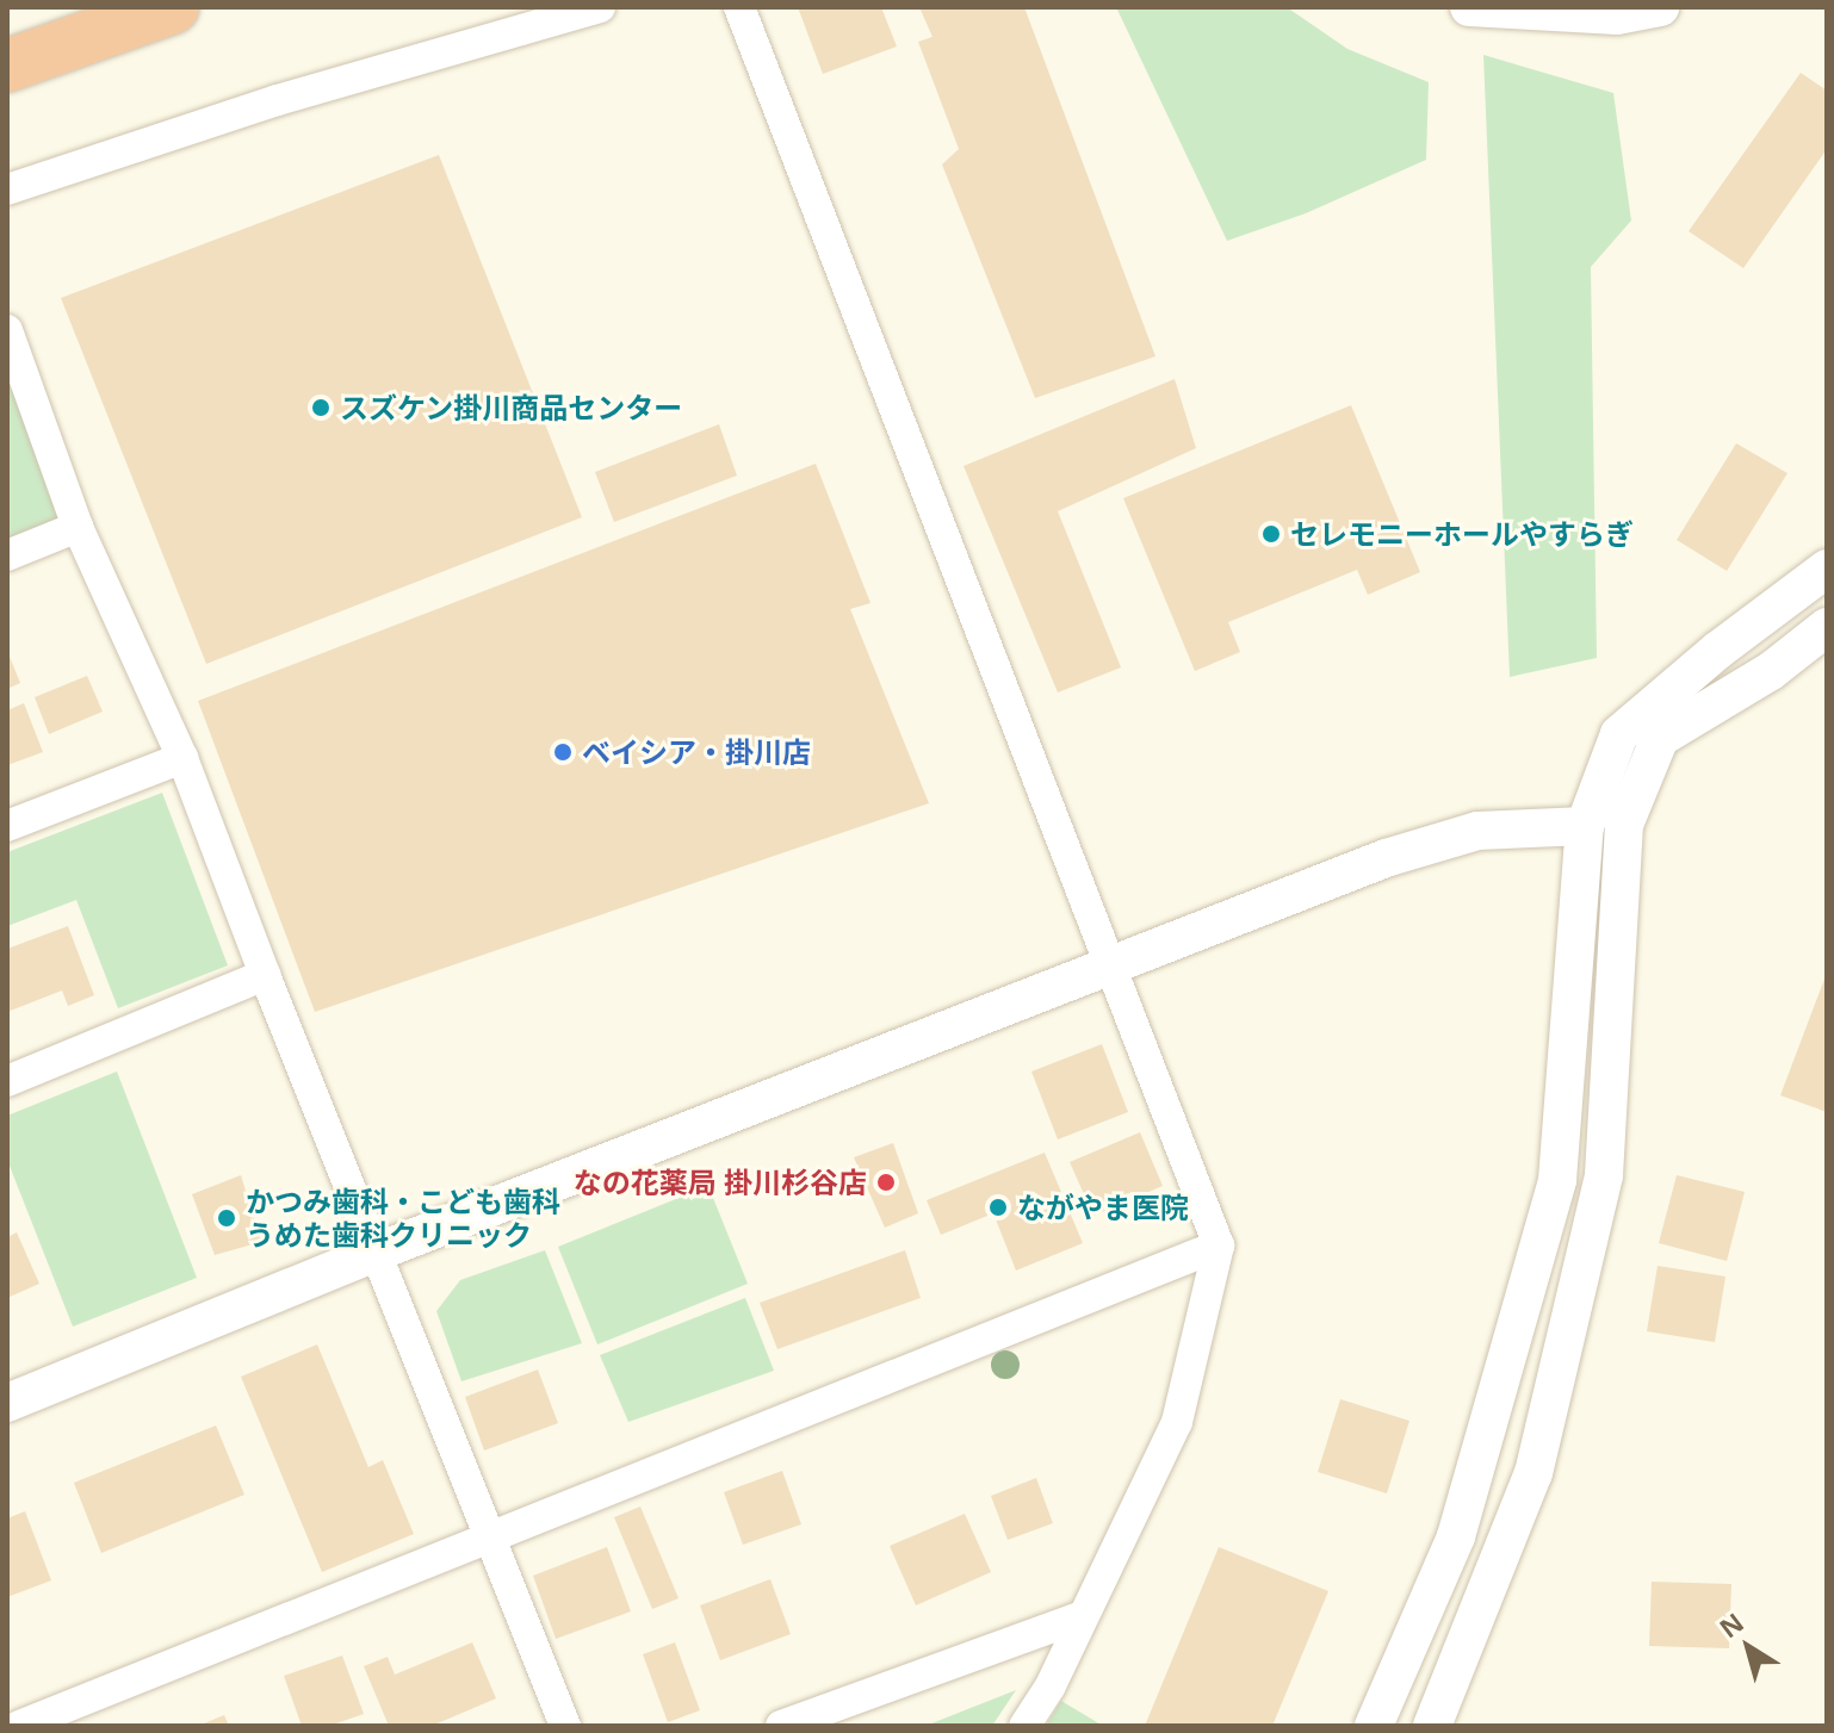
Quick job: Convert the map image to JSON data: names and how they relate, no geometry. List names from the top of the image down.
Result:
{
  "places": [
    "スズケン掛川商品センター",
    "セレモニーホールやすらぎ",
    "ベイシア・掛川店",
    "なの花薬局 掛川杉谷店",
    "ながやま医院",
    "かつみ歯科・こども歯科 うめた歯科クリニック"
  ],
  "north": "top left"
}
